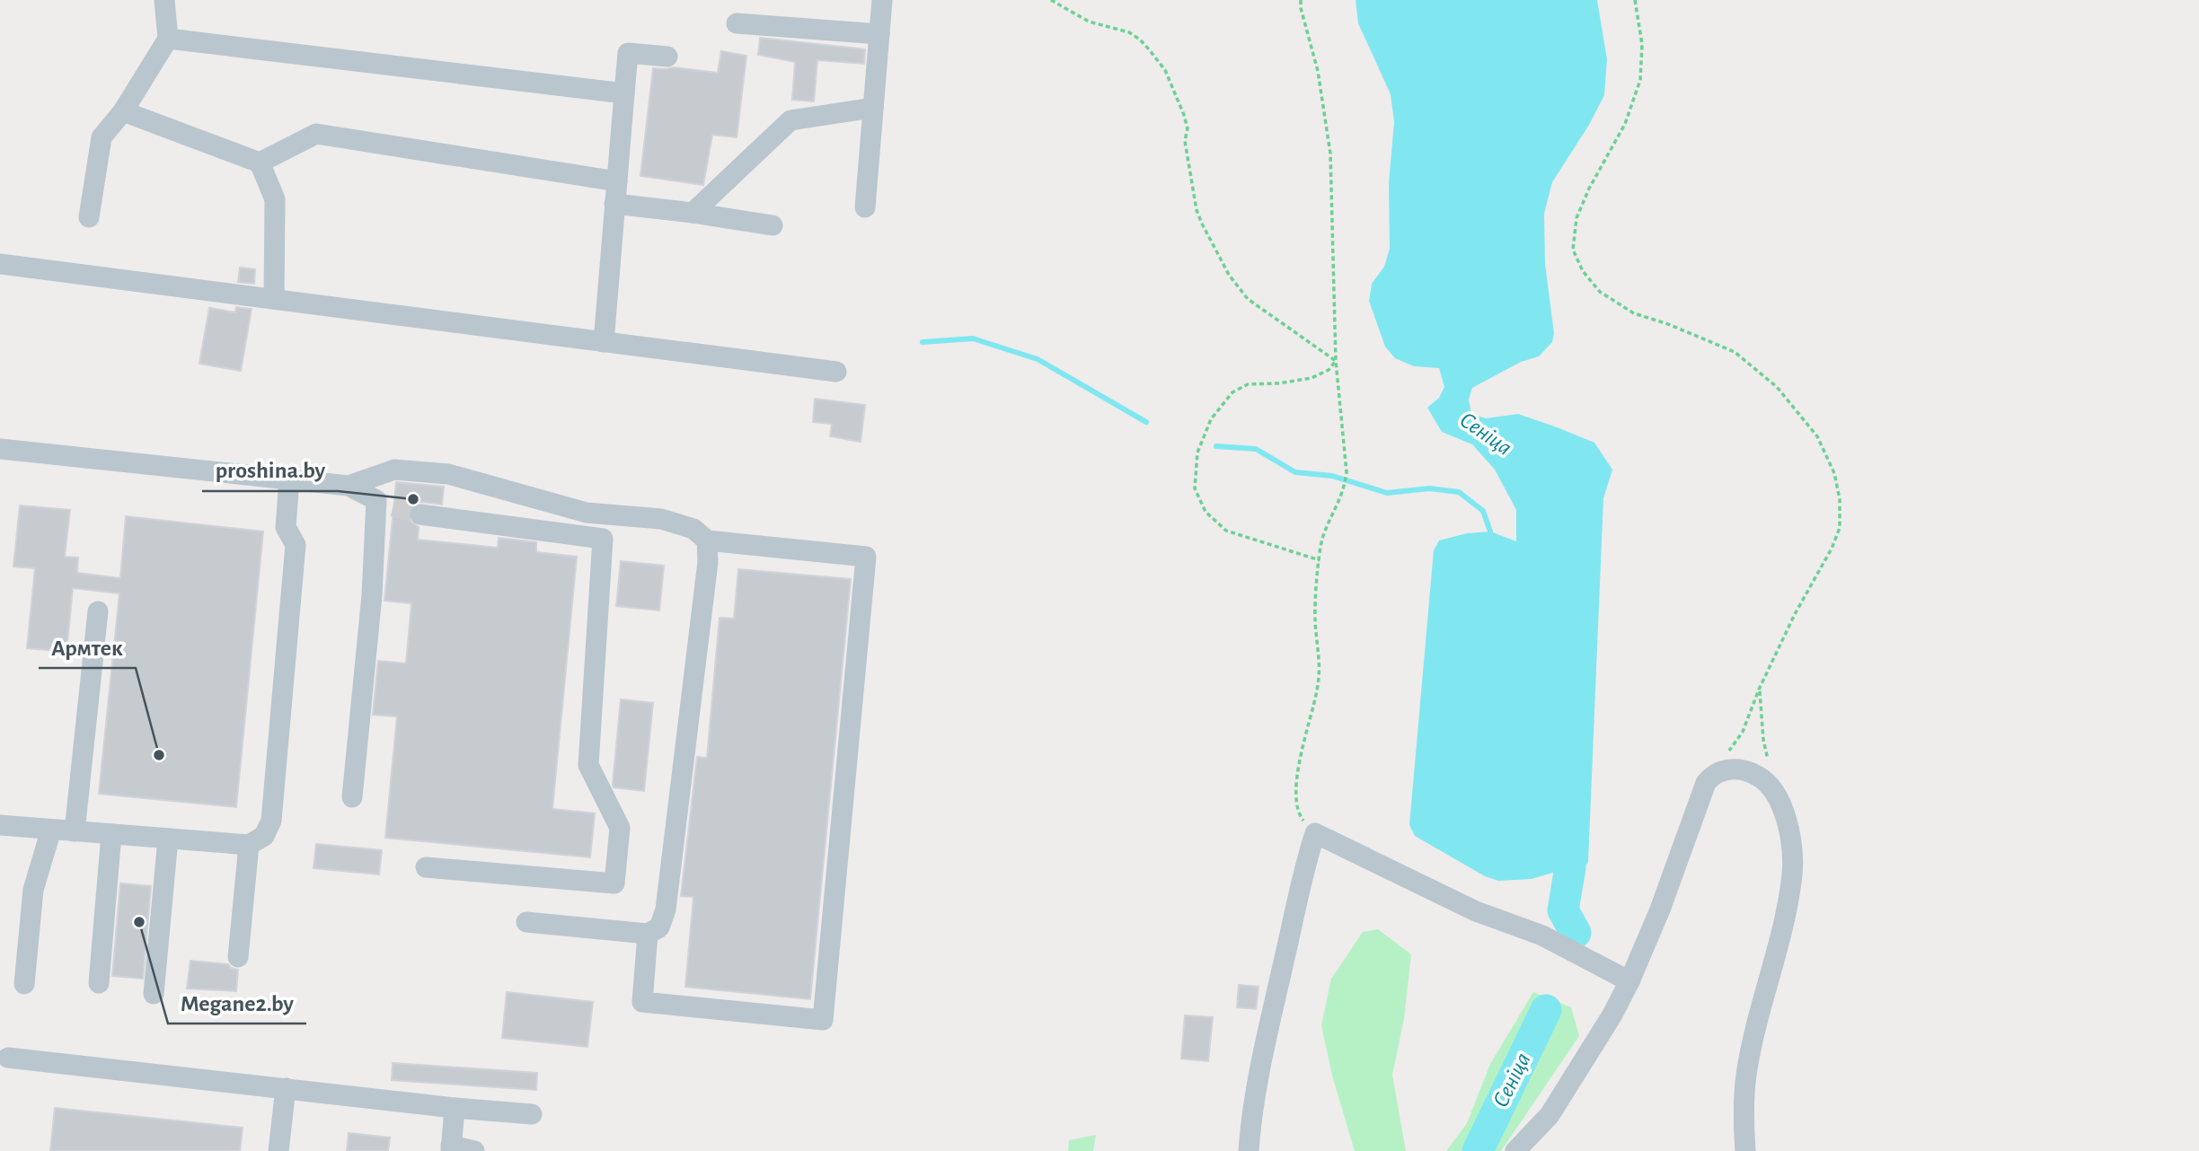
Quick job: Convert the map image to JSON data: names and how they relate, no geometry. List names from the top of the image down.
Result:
{
  "water": ["Сеніца"],
  "places": ["proshina.by", "Армтек", "Megane2.by"]
}
